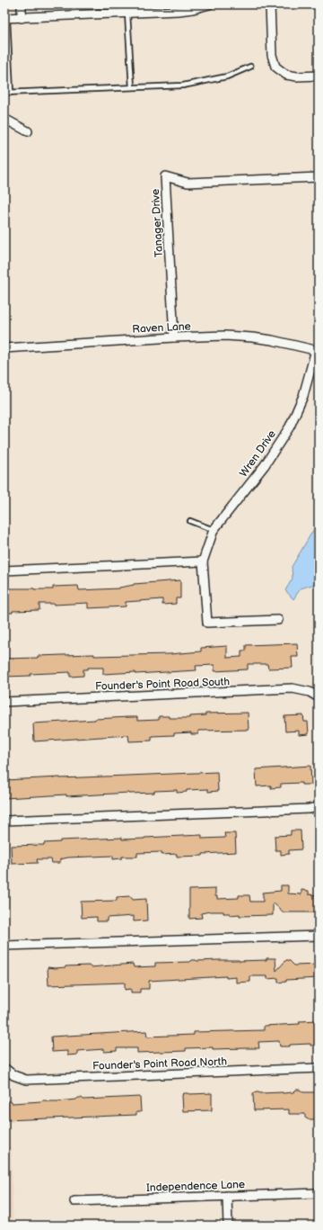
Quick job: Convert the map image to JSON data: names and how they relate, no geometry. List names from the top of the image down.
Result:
{
  "streets": {
    "street": [
      "Tanager Drive",
      "Raven Lane",
      "Wren Drive",
      "Founder's Point Road South",
      "Founder's Point Road North",
      "Independence Lane"
    ]
  },
  "crossings": [
    ["Tanager Drive", "Raven Lane"],
    ["Raven Lane", "Wren Drive"]
  ]
}
